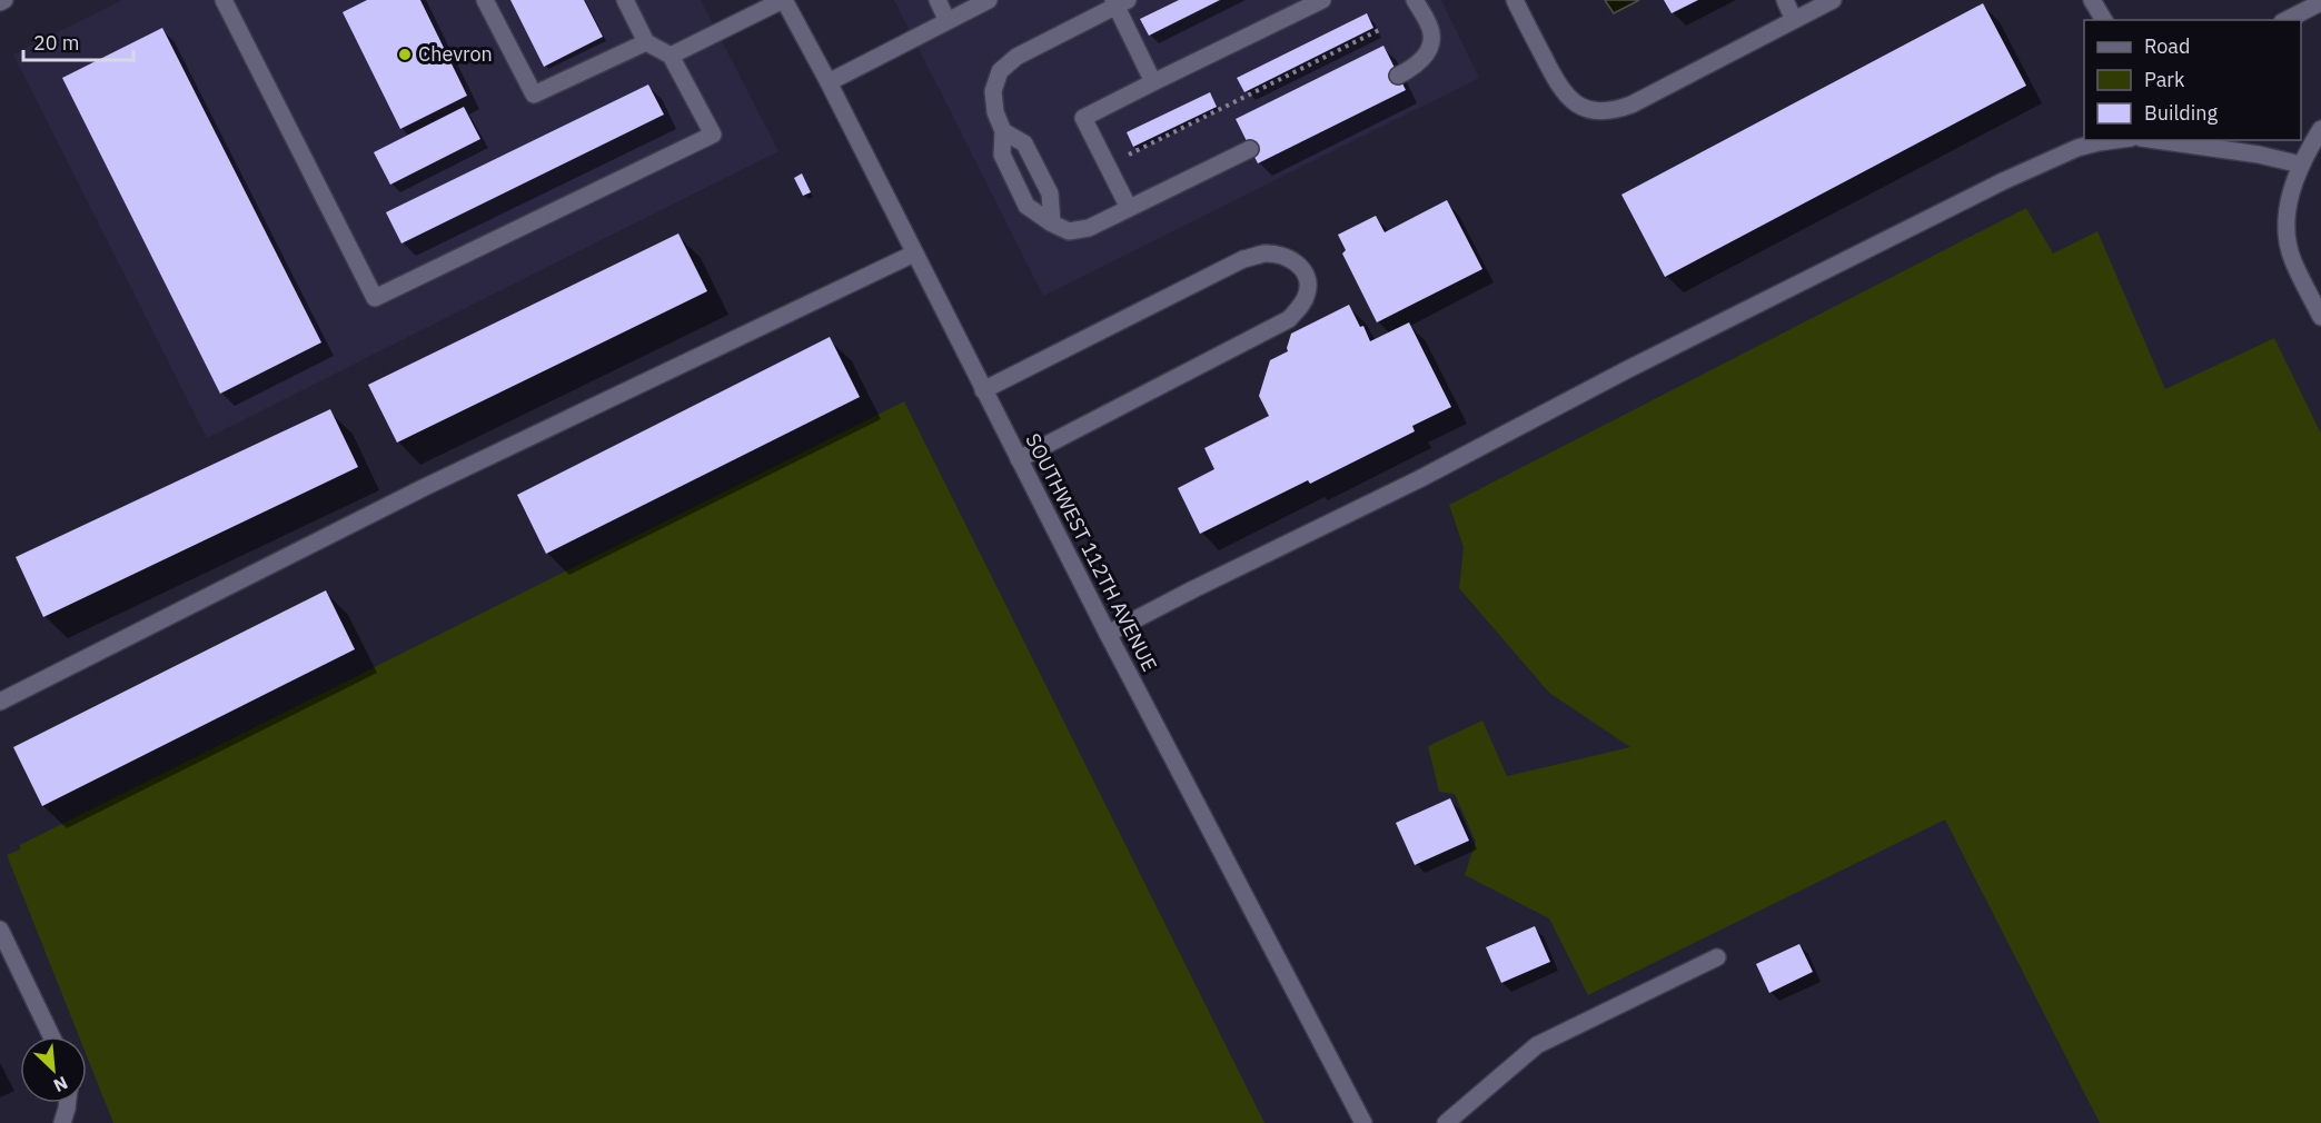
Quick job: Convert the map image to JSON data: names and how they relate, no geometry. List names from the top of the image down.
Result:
{
  "streets": {
    "street": ["SOUTHWEST 112TH AVENUE"]
  },
  "places": ["Chevron"],
  "legend": ["Road", "Park", "Building"],
  "scale_bar": "20 m",
  "north": "bottom right"
}
